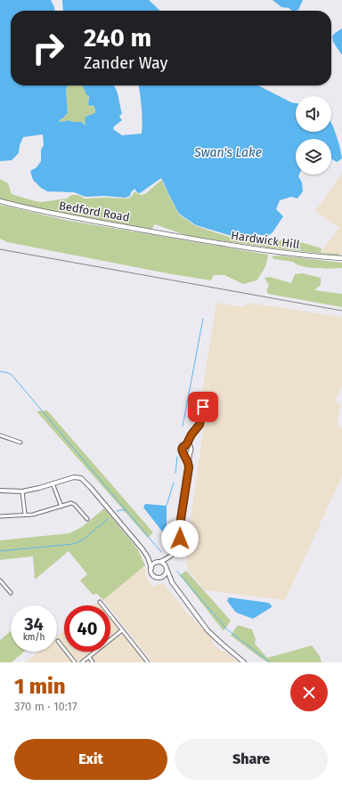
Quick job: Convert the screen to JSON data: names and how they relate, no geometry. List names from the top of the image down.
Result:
{
  "streets": {
    "main road": ["Bedford Road", "Hardwick Hill"]
  },
  "crossings": [
    ["Bedford Road", "Hardwick Hill"]
  ],
  "water": ["Swan's Lake"],
  "page": {
    "turn": ["240 m", "Zander Way"],
    "speed": "34 km/h",
    "limit": "40",
    "heading": ["1 min", "370 m · 10:17"],
    "buttons": ["Exit", "Share"]
  }
}
